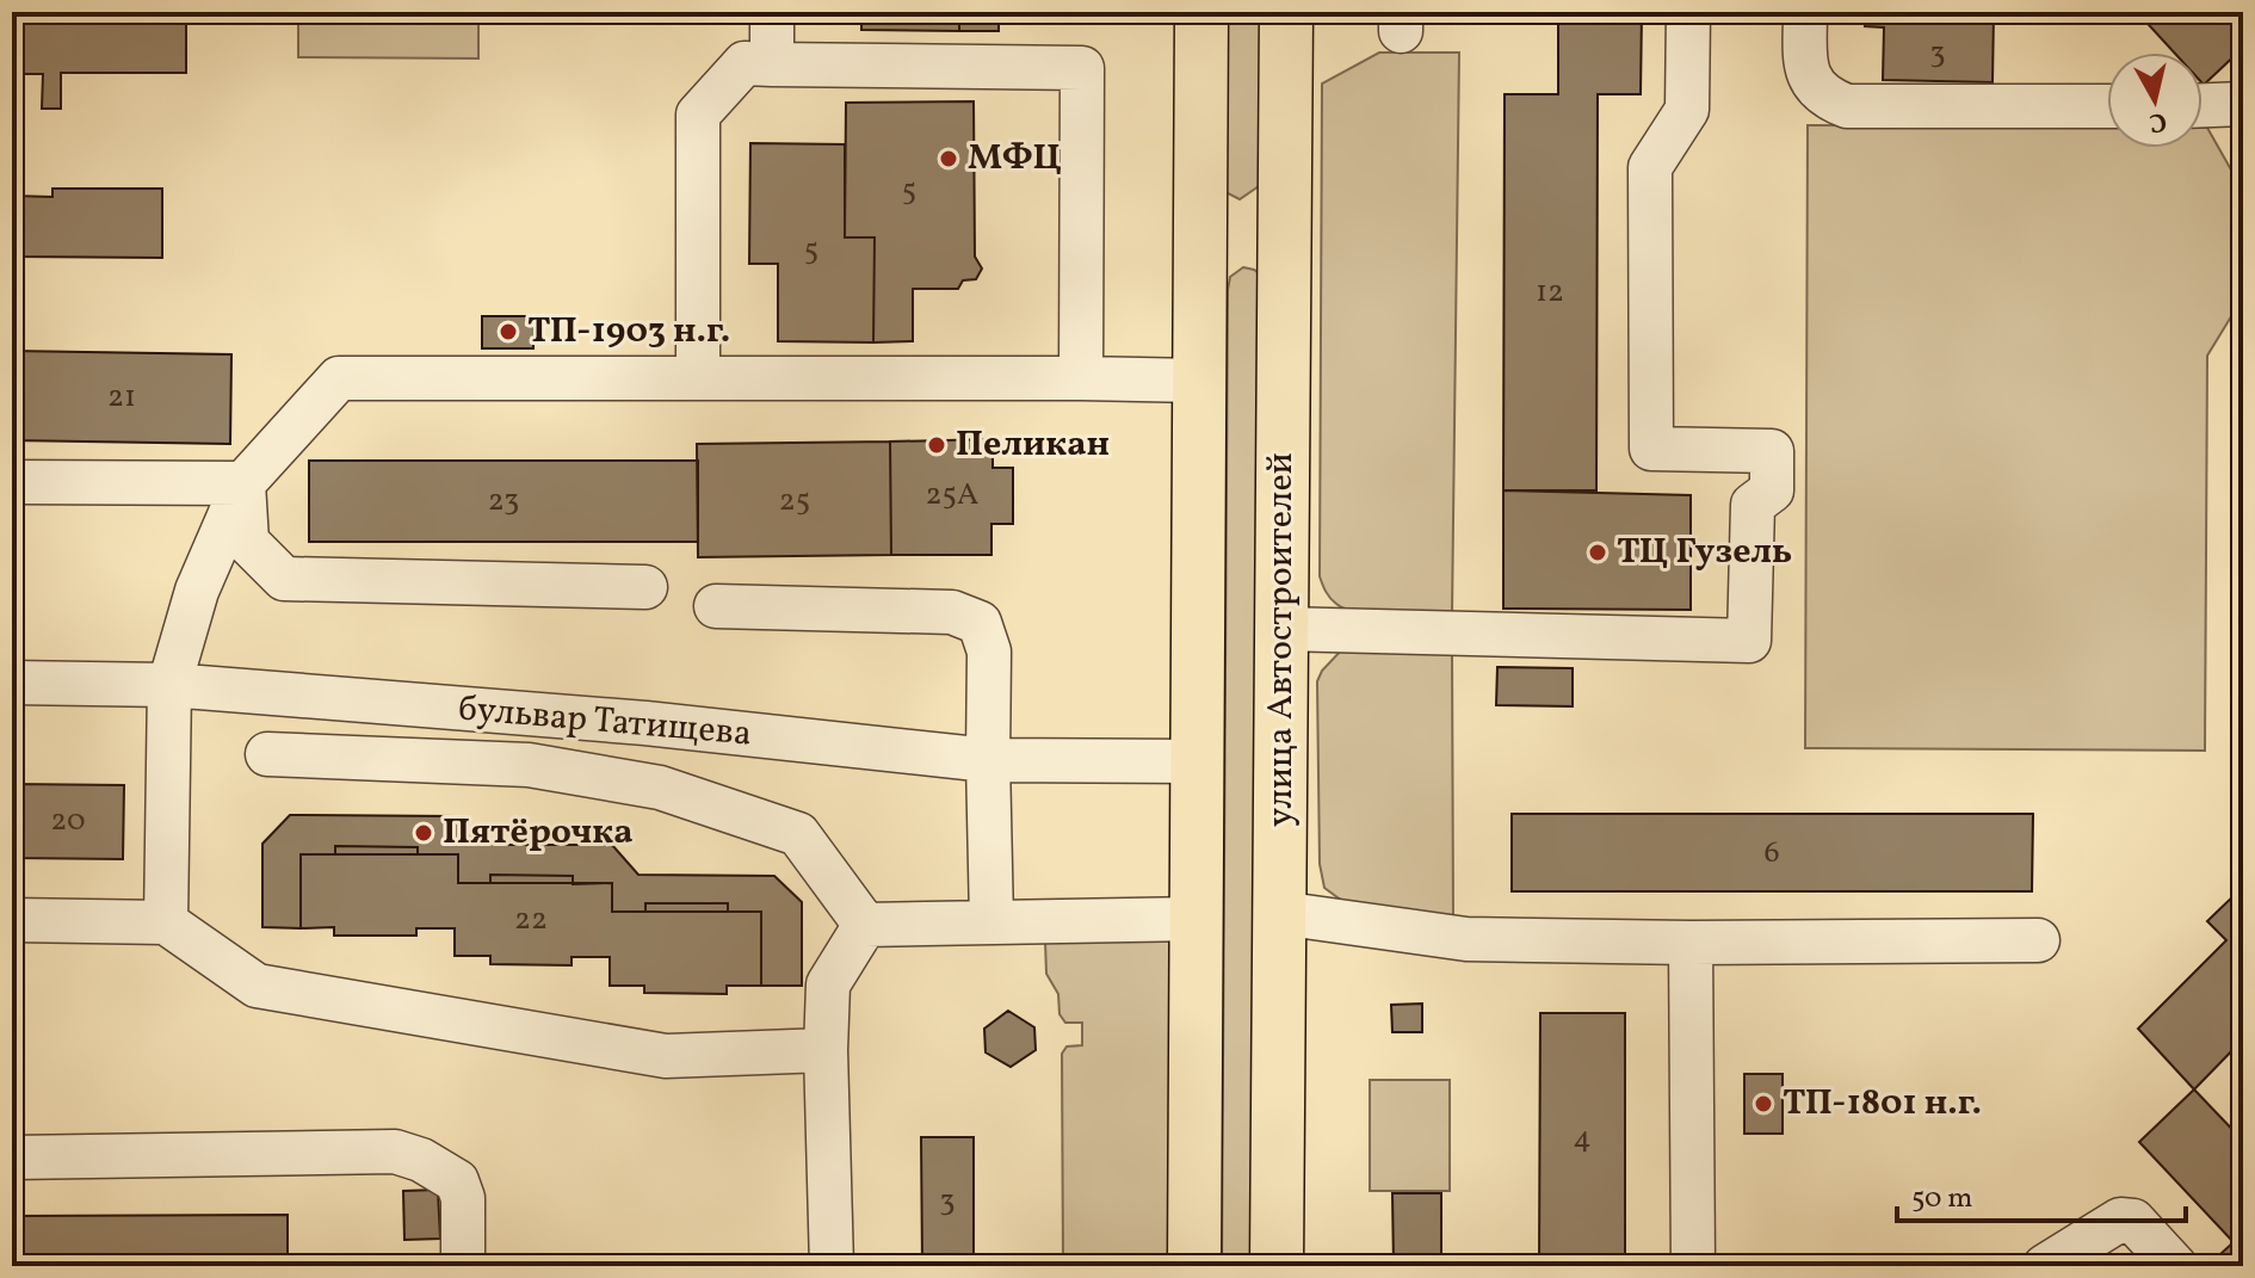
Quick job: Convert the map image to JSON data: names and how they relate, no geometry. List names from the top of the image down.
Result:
{
  "streets": {
    "main road": ["улица Автостроителей"],
    "street": ["бульвар Татищева"]
  },
  "places": [
    "МФЦ",
    "ТП-1903 н.г.",
    "Пеликан",
    "ТЦ Гузель",
    "Пятёрочка",
    "ТП-1801 н.г."
  ],
  "house_numbers": [
    "3",
    "5",
    "5",
    "12",
    "21",
    "25А",
    "23",
    "25",
    "20",
    "6",
    "22",
    "4",
    "3"
  ],
  "scale_bar": "50 m",
  "north": "bottom"
}
